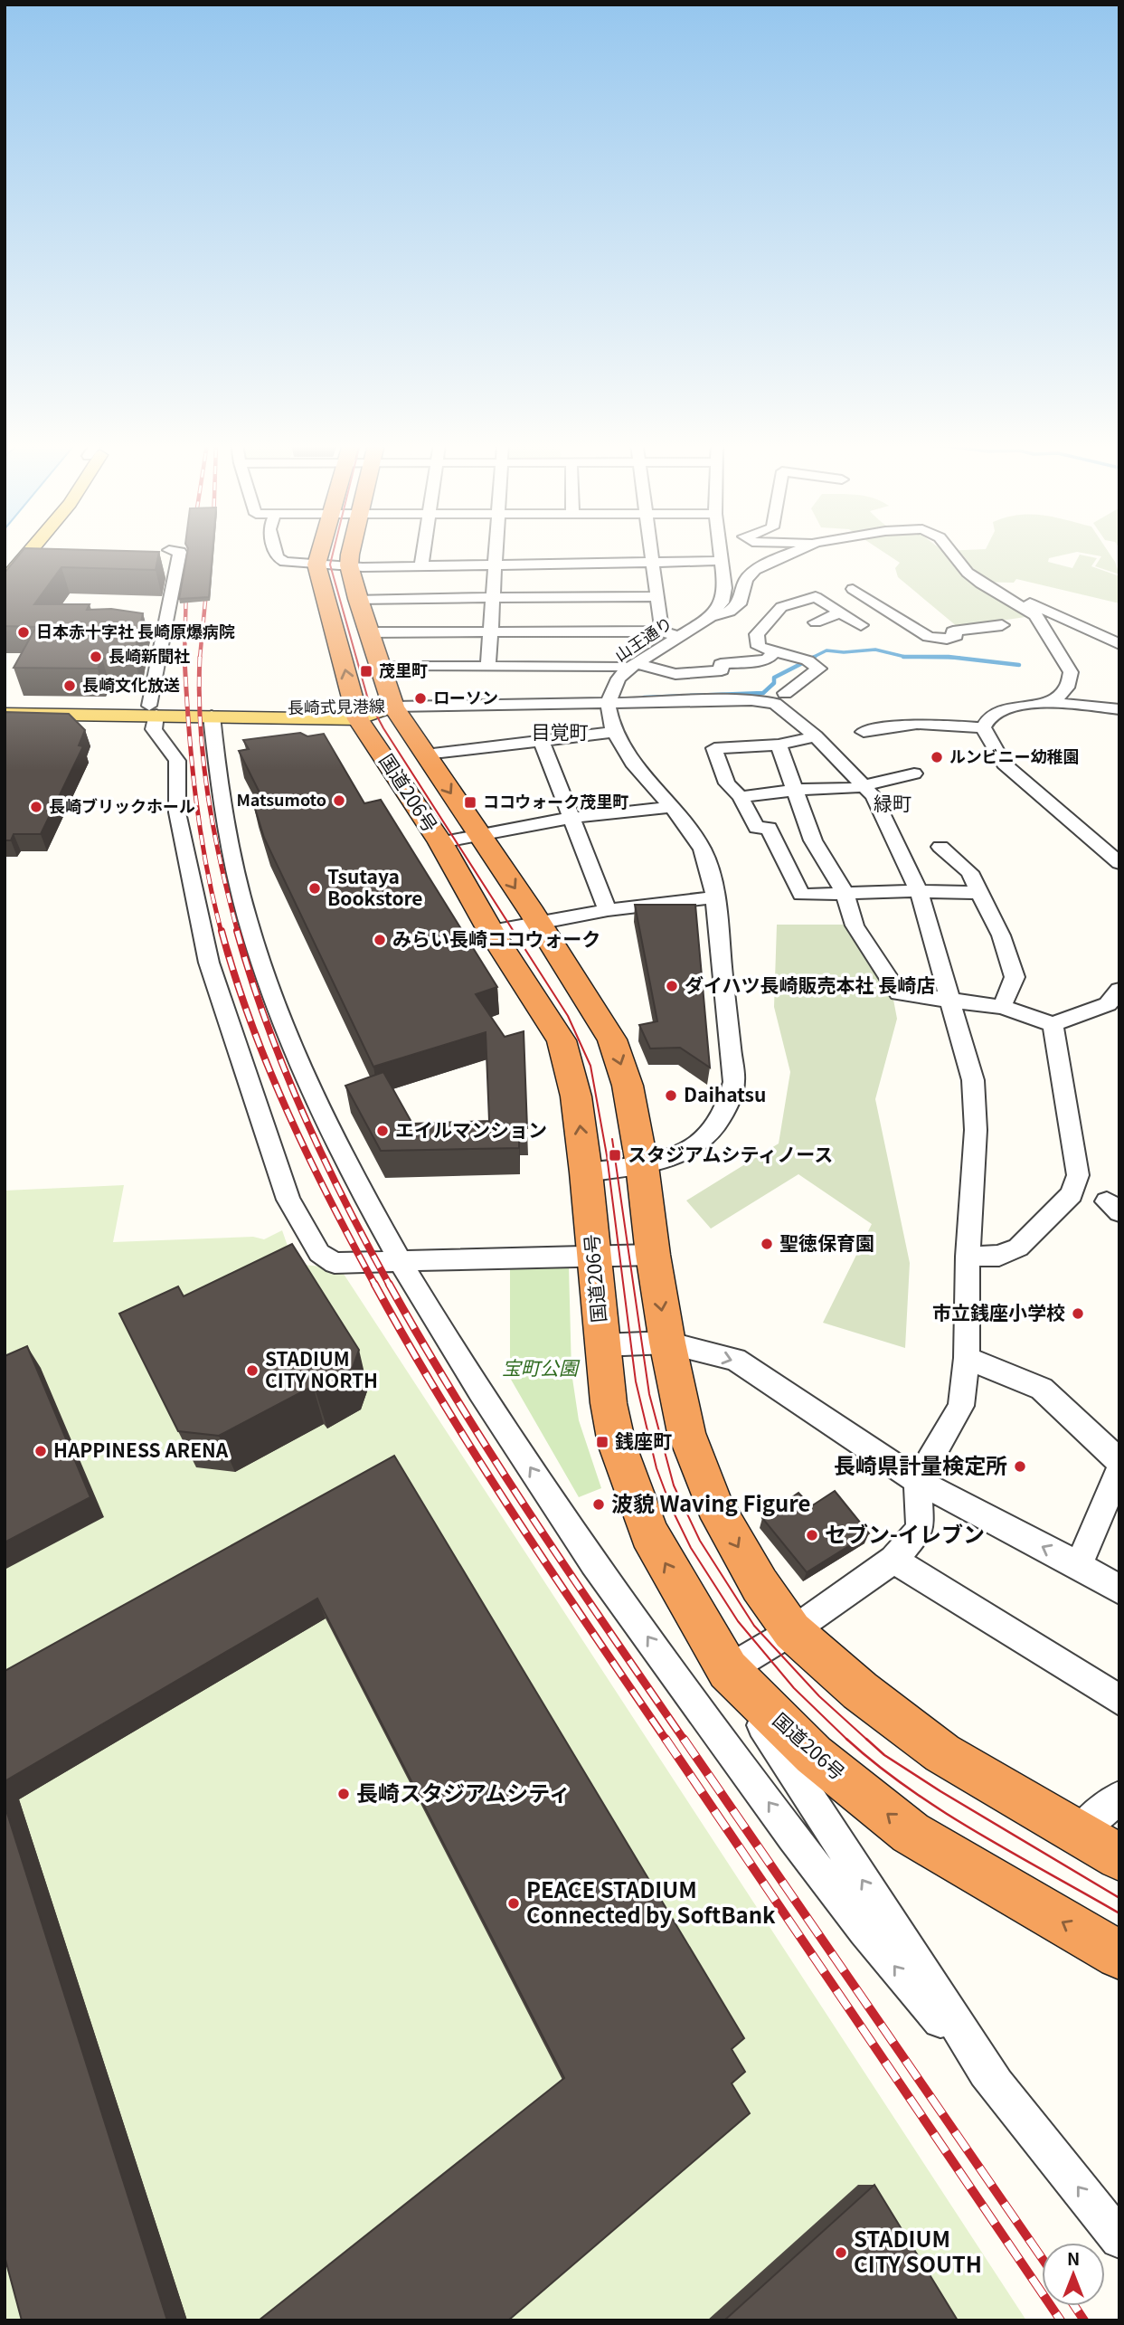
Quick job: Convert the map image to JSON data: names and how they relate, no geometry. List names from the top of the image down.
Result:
{
  "streets": {
    "highway": ["国道206号"],
    "main road": ["長崎式見港線"],
    "street": ["山王通り"]
  },
  "crossings": [
    ["長崎式見港線", "国道206号"]
  ],
  "districts": ["目覚町", "緑町"],
  "parks": ["宝町公園"],
  "places": {
    "other": [
      "日本赤十字社 長崎原爆病院",
      "長崎新聞社",
      "長崎文化放送",
      "ローソン",
      "ルンビニー幼稚園",
      "Matsumoto",
      "長崎ブリックホール",
      "Tsutaya Bookstore",
      "みらい長崎ココウォーク",
      "ダイハツ長崎販売本社 長崎店",
      "Daihatsu",
      "エイルマンション",
      "聖徳保育園",
      "市立銭座小学校",
      "STADIUM CITY NORTH",
      "HAPPINESS ARENA",
      "長崎県計量検定所",
      "波貌 Waving Figure",
      "セブン-イレブン",
      "長崎スタジアムシティ",
      "PEACE STADIUM Connected by SoftBank",
      "STADIUM CITY SOUTH"
    ],
    "transit": [
      "茂里町",
      "ココウォーク茂里町",
      "スタジアムシティノース",
      "銭座町"
    ]
  },
  "north": "top"
}
